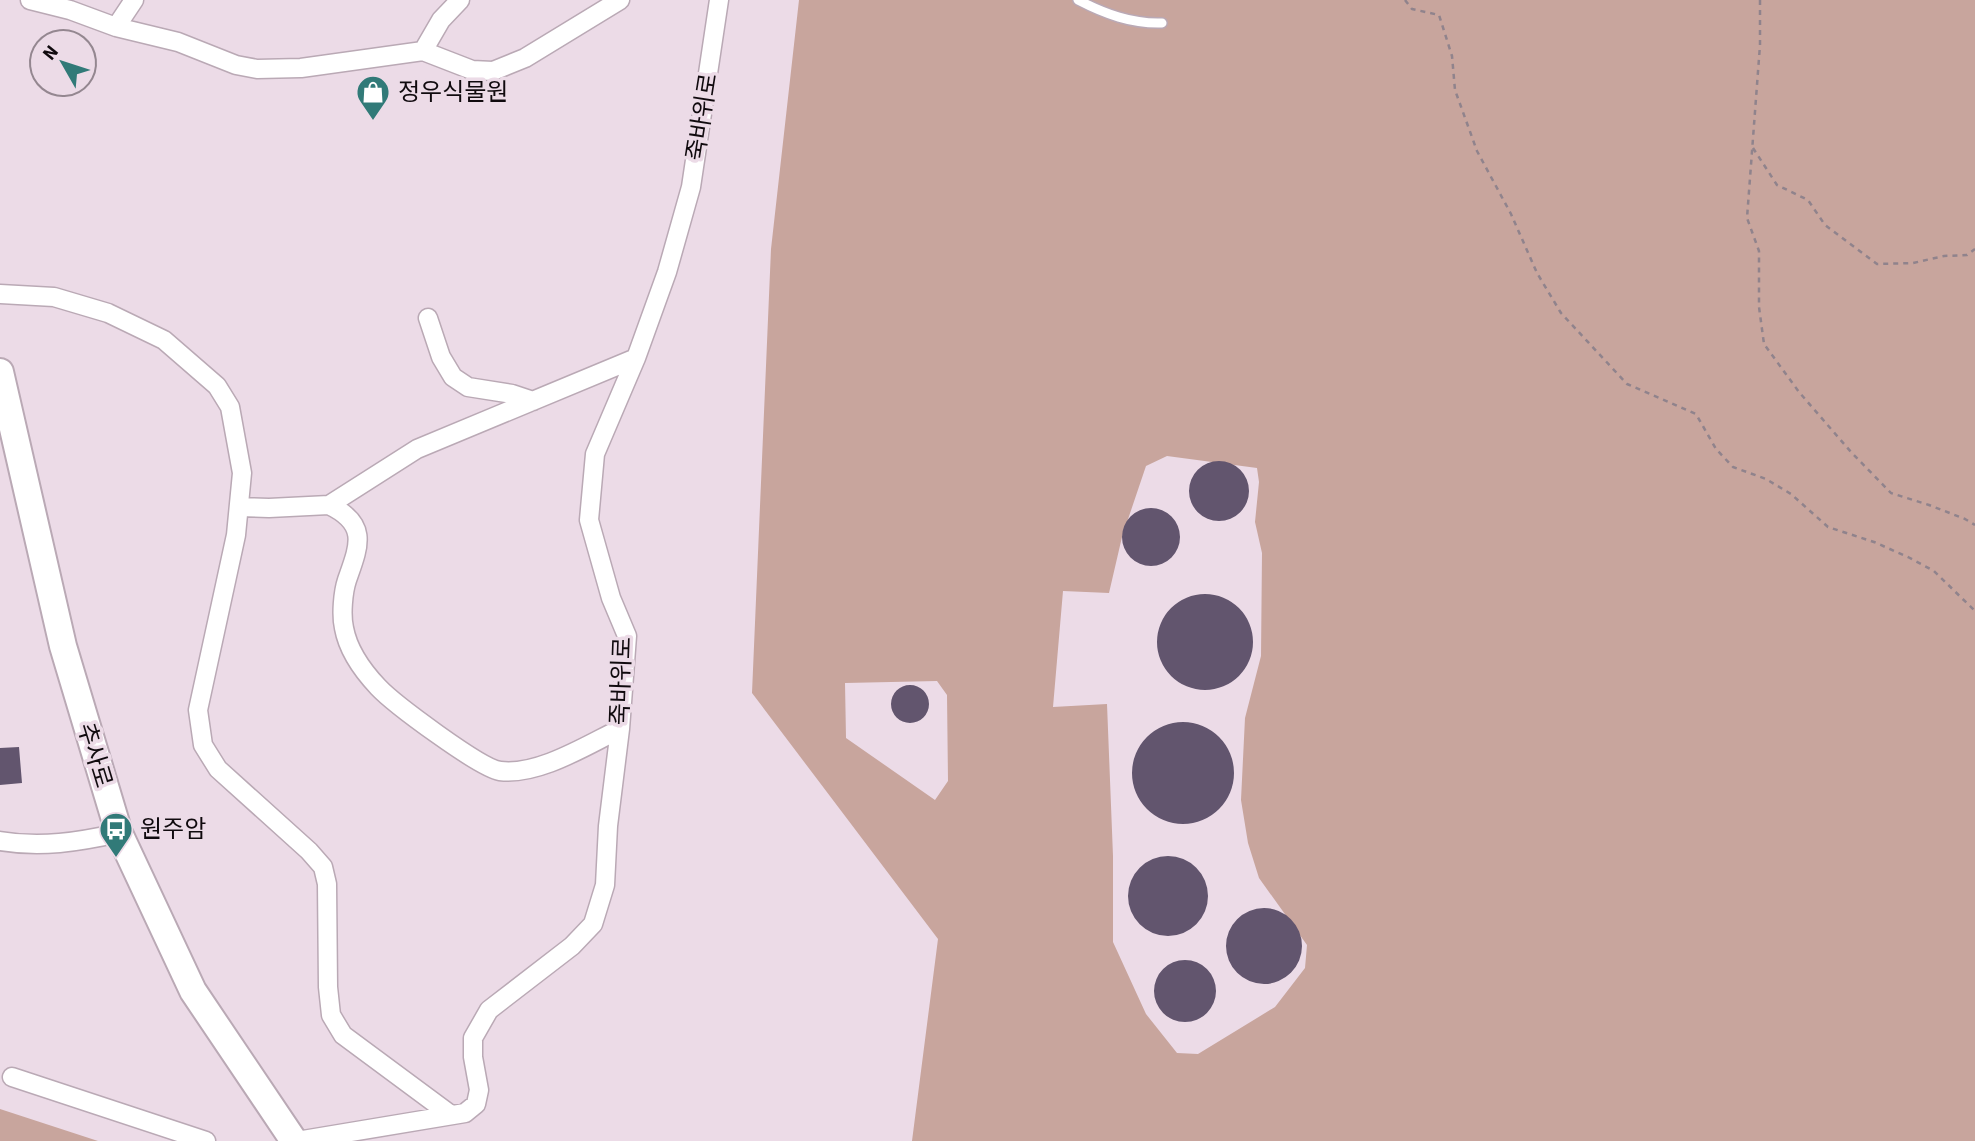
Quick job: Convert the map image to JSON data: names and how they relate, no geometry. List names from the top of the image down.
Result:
{
  "streets": {
    "street": ["죽바위로", "추사로"]
  },
  "crossings": [
    ["죽바위로", "추사로"]
  ],
  "places": {
    "shop": ["정우식물원"],
    "bus stop": ["원주암"]
  },
  "north": "top left"
}
